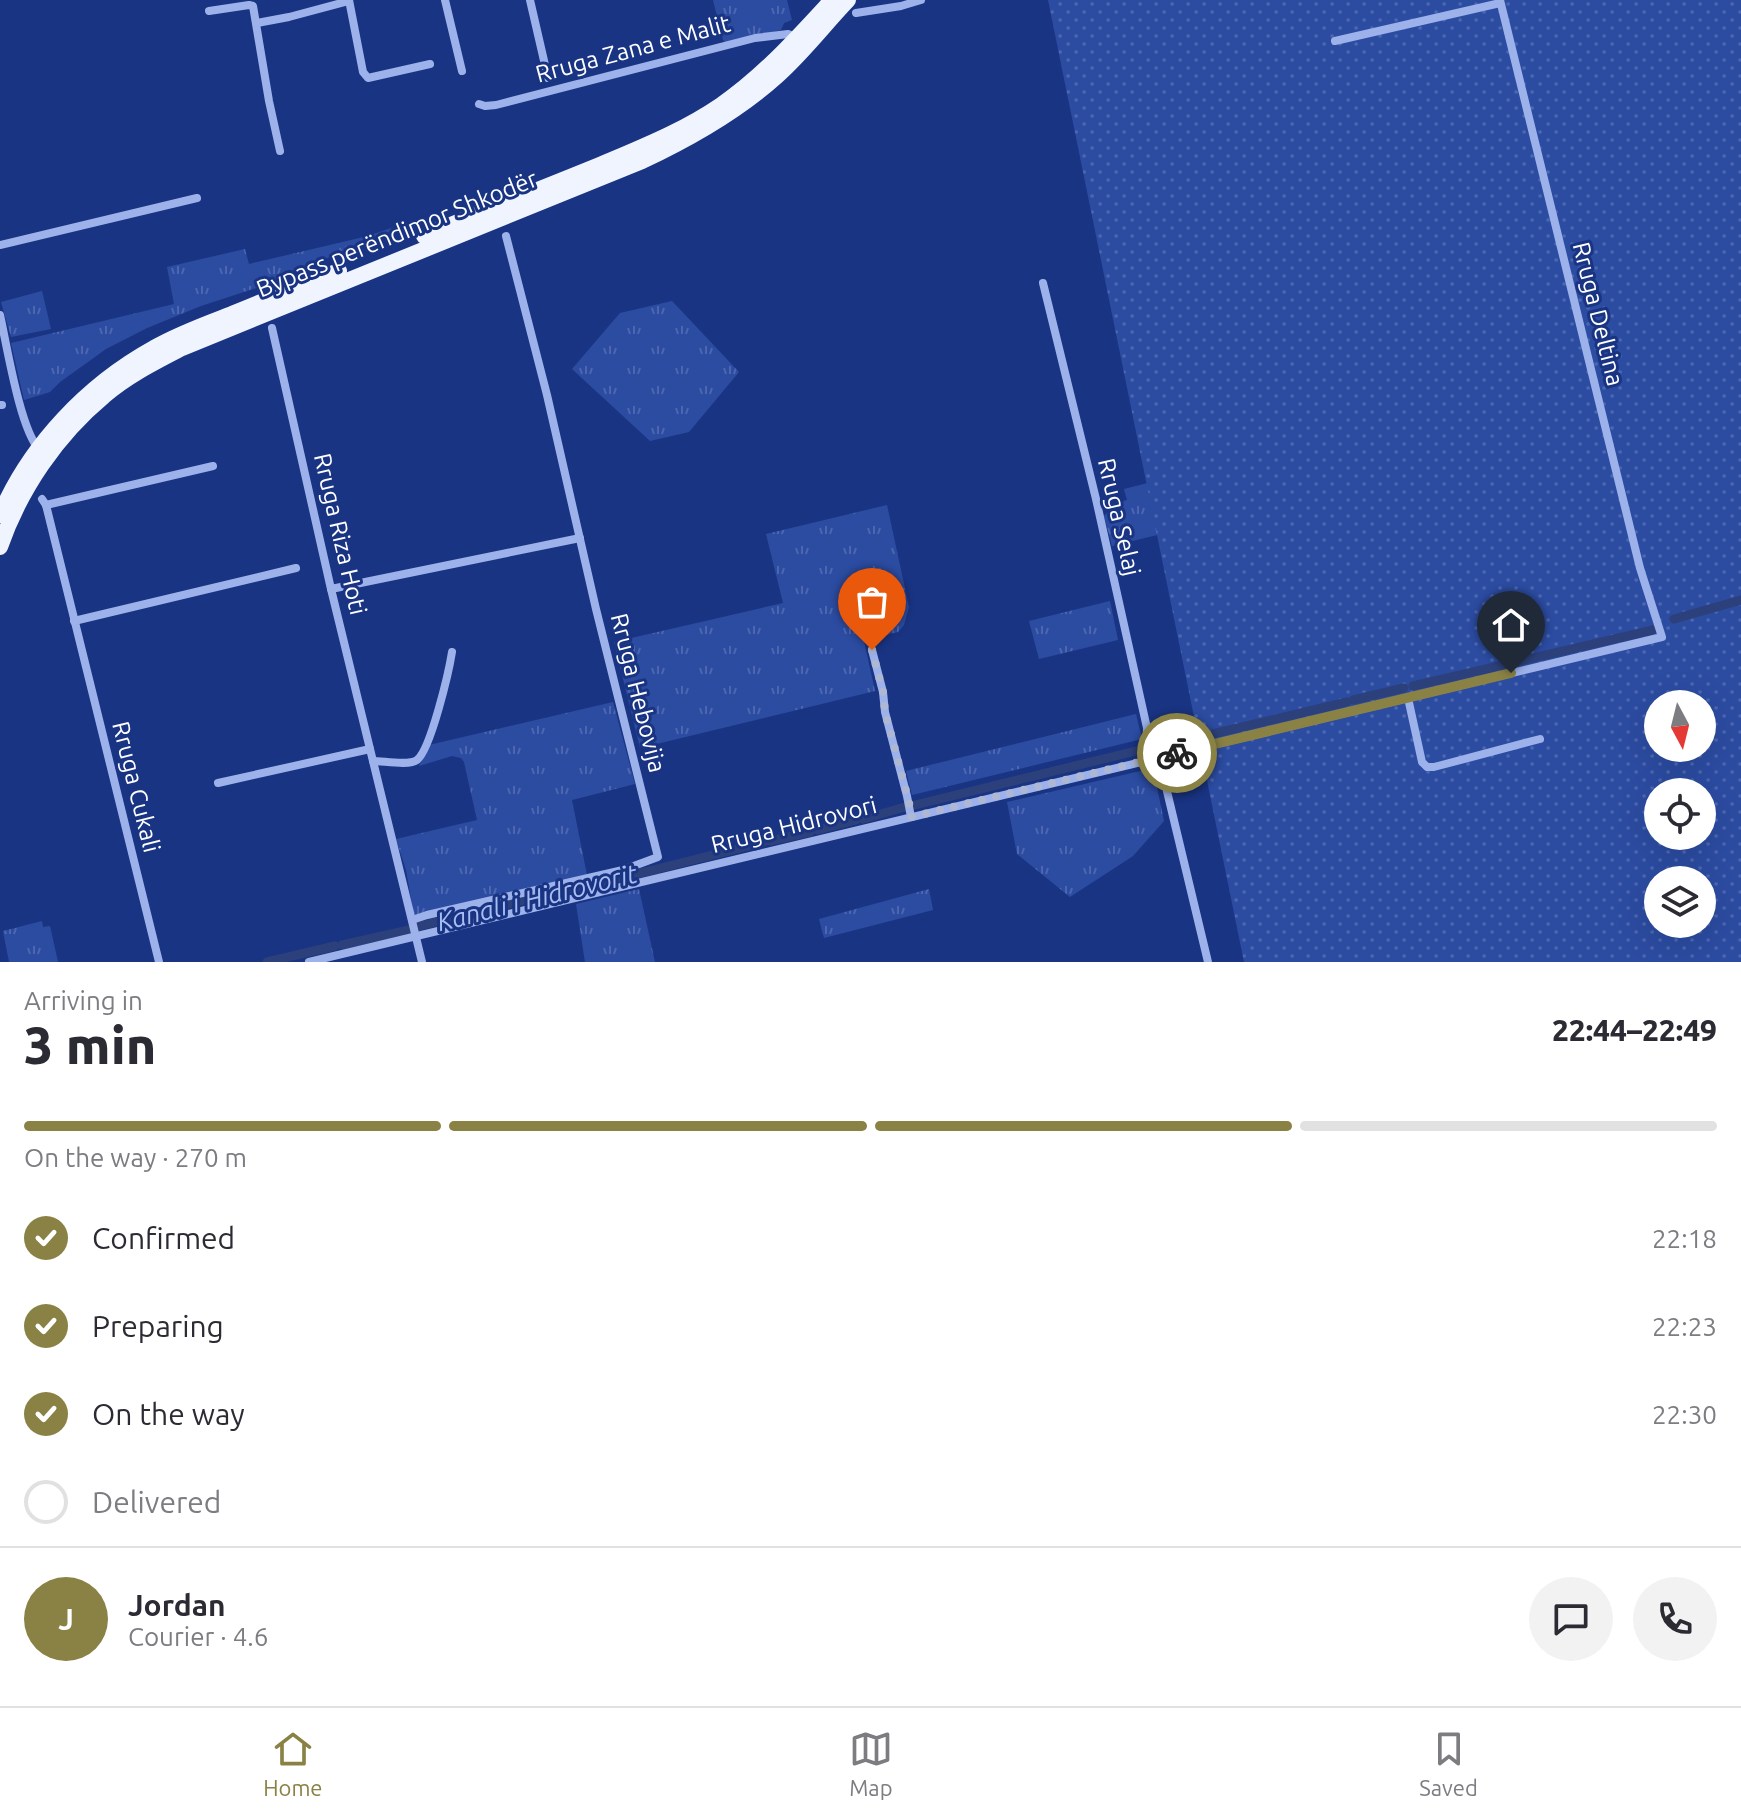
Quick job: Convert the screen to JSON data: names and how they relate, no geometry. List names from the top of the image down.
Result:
{
  "streets": {
    "highway": ["Bypass perëndimor Shkodër"],
    "street": [
      "Rruga Zana e Malit",
      "Rruga Deltina",
      "Rruga Selaj",
      "Rruga Riza Hoti",
      "Rruga Hebovija",
      "Rruga Cukali",
      "Rruga Hidrovori"
    ]
  },
  "crossings": [
    ["Rruga Zana e Malit", "Bypass perëndimor Shkodër"],
    ["Rruga Deltina", "Rruga Hidrovori"],
    ["Rruga Selaj", "Rruga Hidrovori"],
    ["Rruga Riza Hoti", "Rruga Hebovija"],
    ["Rruga Riza Hoti", "Rruga Hidrovori"]
  ],
  "water": ["Kanali i Hidrovorit"],
  "north": "bottom",
  "page": {
    "heading": ["3 min", "Arriving in", "22:44–22:49"],
    "panel": ["Jordan", "Courier · 4.6"],
    "bar": "On the way · 270 m",
    "list": [
      ["Confirmed", "22:18"],
      ["Preparing", "22:23"],
      ["On the way", "22:30"],
      "Delivered"
    ],
    "round": "J",
    "tabs": ["Home", "Map", "Saved"]
  }
}
